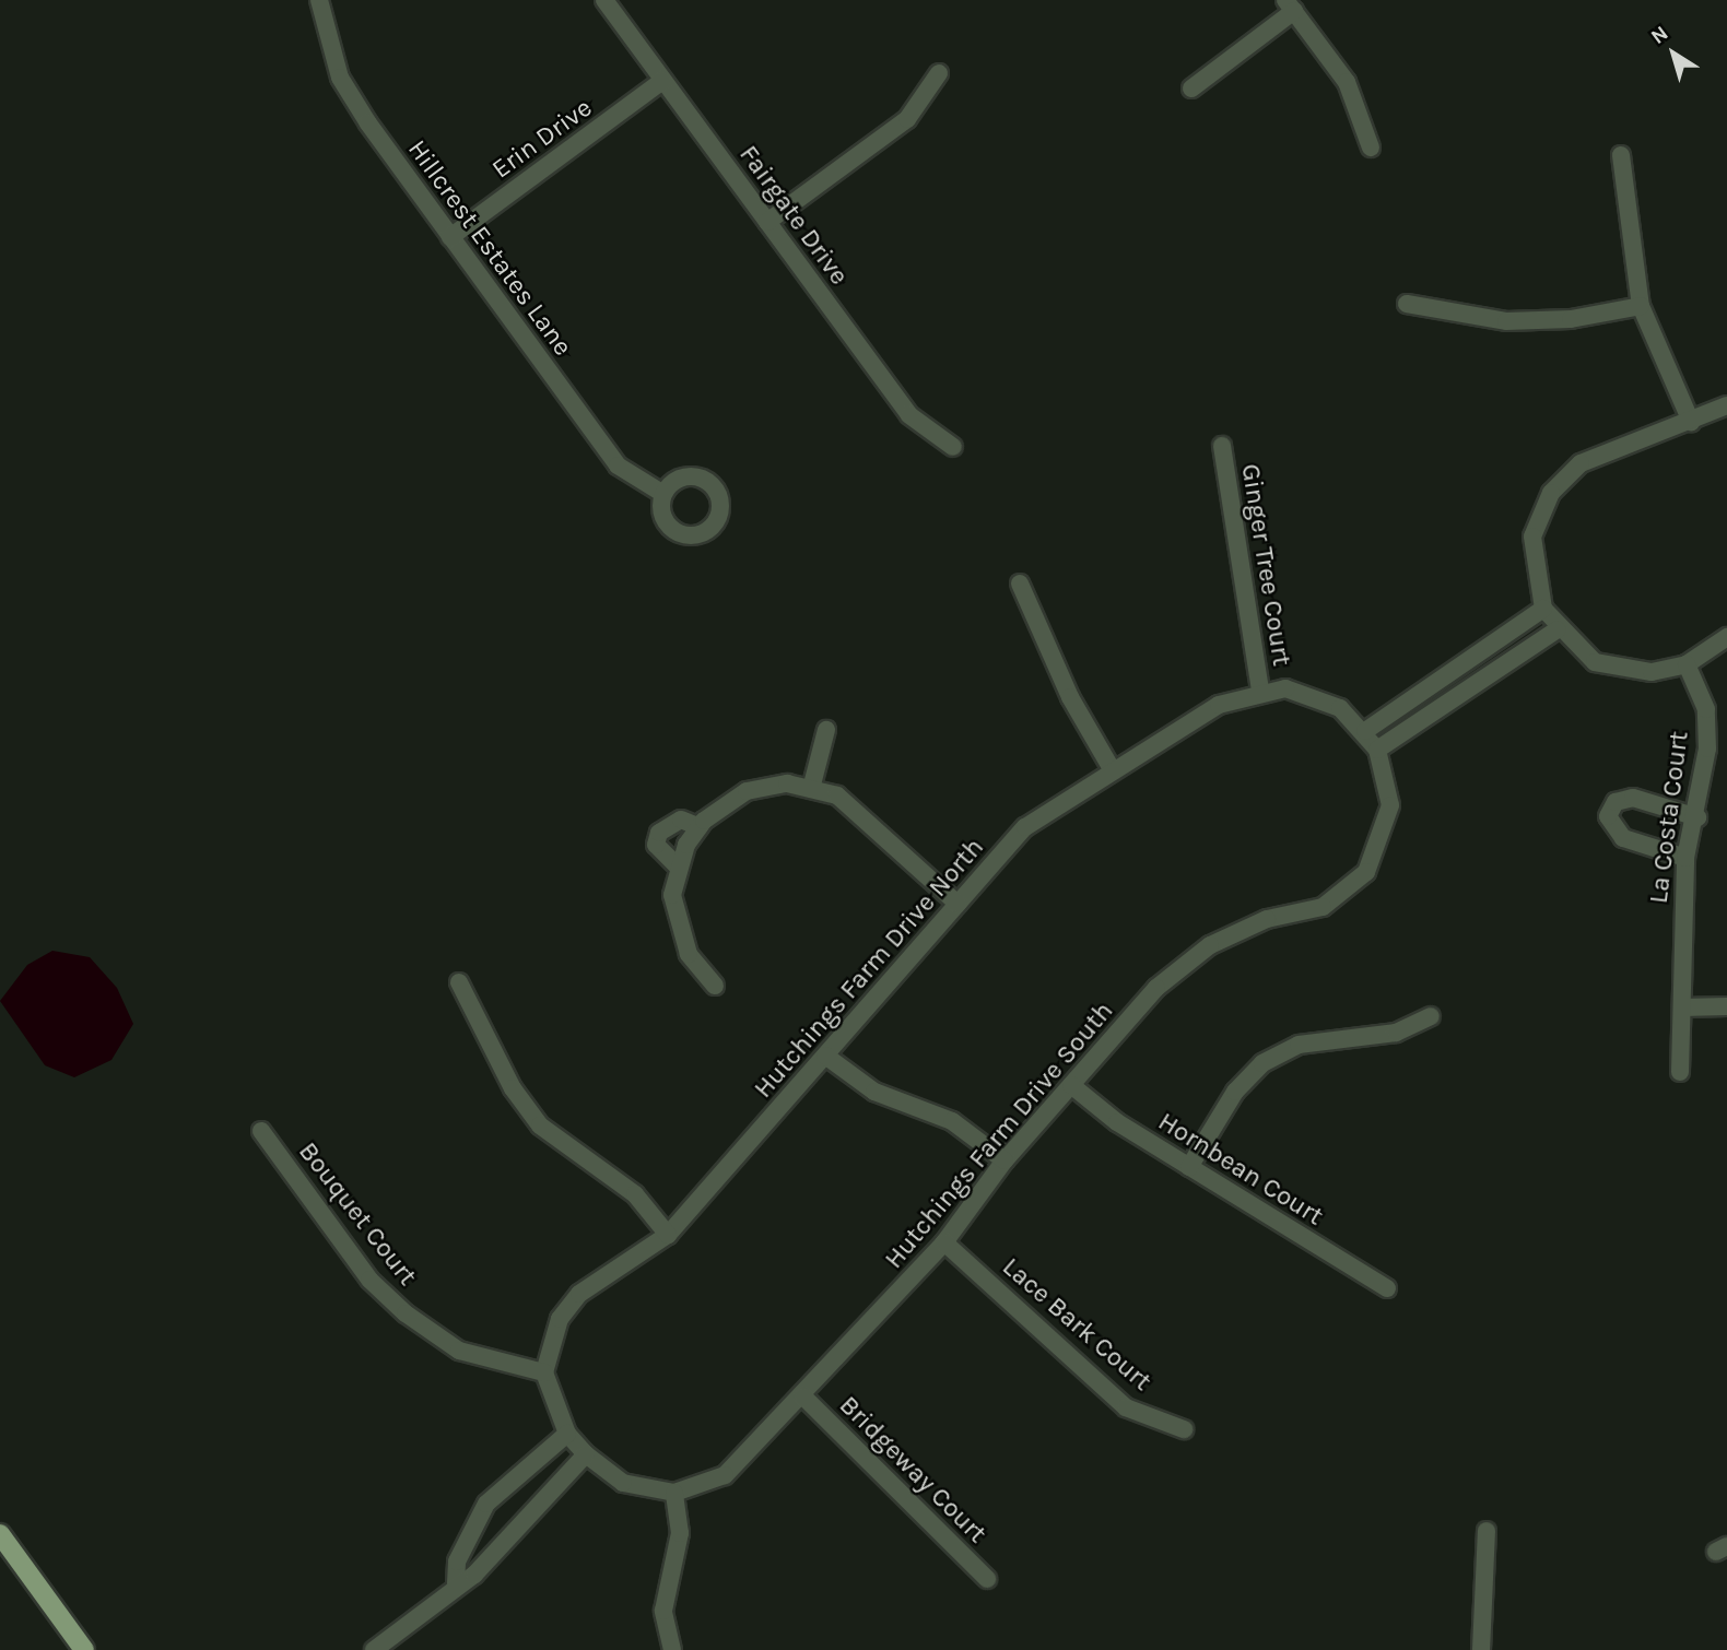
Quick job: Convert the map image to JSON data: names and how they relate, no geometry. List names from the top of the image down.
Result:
{
  "streets": {
    "street": [
      "Erin Drive",
      "Fairgate Drive",
      "Hillcrest Estates Lane",
      "Ginger Tree Court",
      "La Costa Court",
      "Hutchings Farm Drive North",
      "Hutchings Farm Drive South",
      "Hornbean Court",
      "Bouquet Court",
      "Lace Bark Court",
      "Bridgeway Court"
    ]
  },
  "crossings": [
    ["Erin Drive", "Fairgate Drive"],
    ["Erin Drive", "Hillcrest Estates Lane"],
    ["Ginger Tree Court", "Hutchings Farm Drive North"],
    ["Hutchings Farm Drive North", "Hutchings Farm Drive South"],
    ["Hutchings Farm Drive North", "Bouquet Court"],
    ["Hutchings Farm Drive South", "Hornbean Court"],
    ["Hutchings Farm Drive South", "Lace Bark Court"],
    ["Hutchings Farm Drive South", "Bridgeway Court"]
  ],
  "north": "top left"
}
